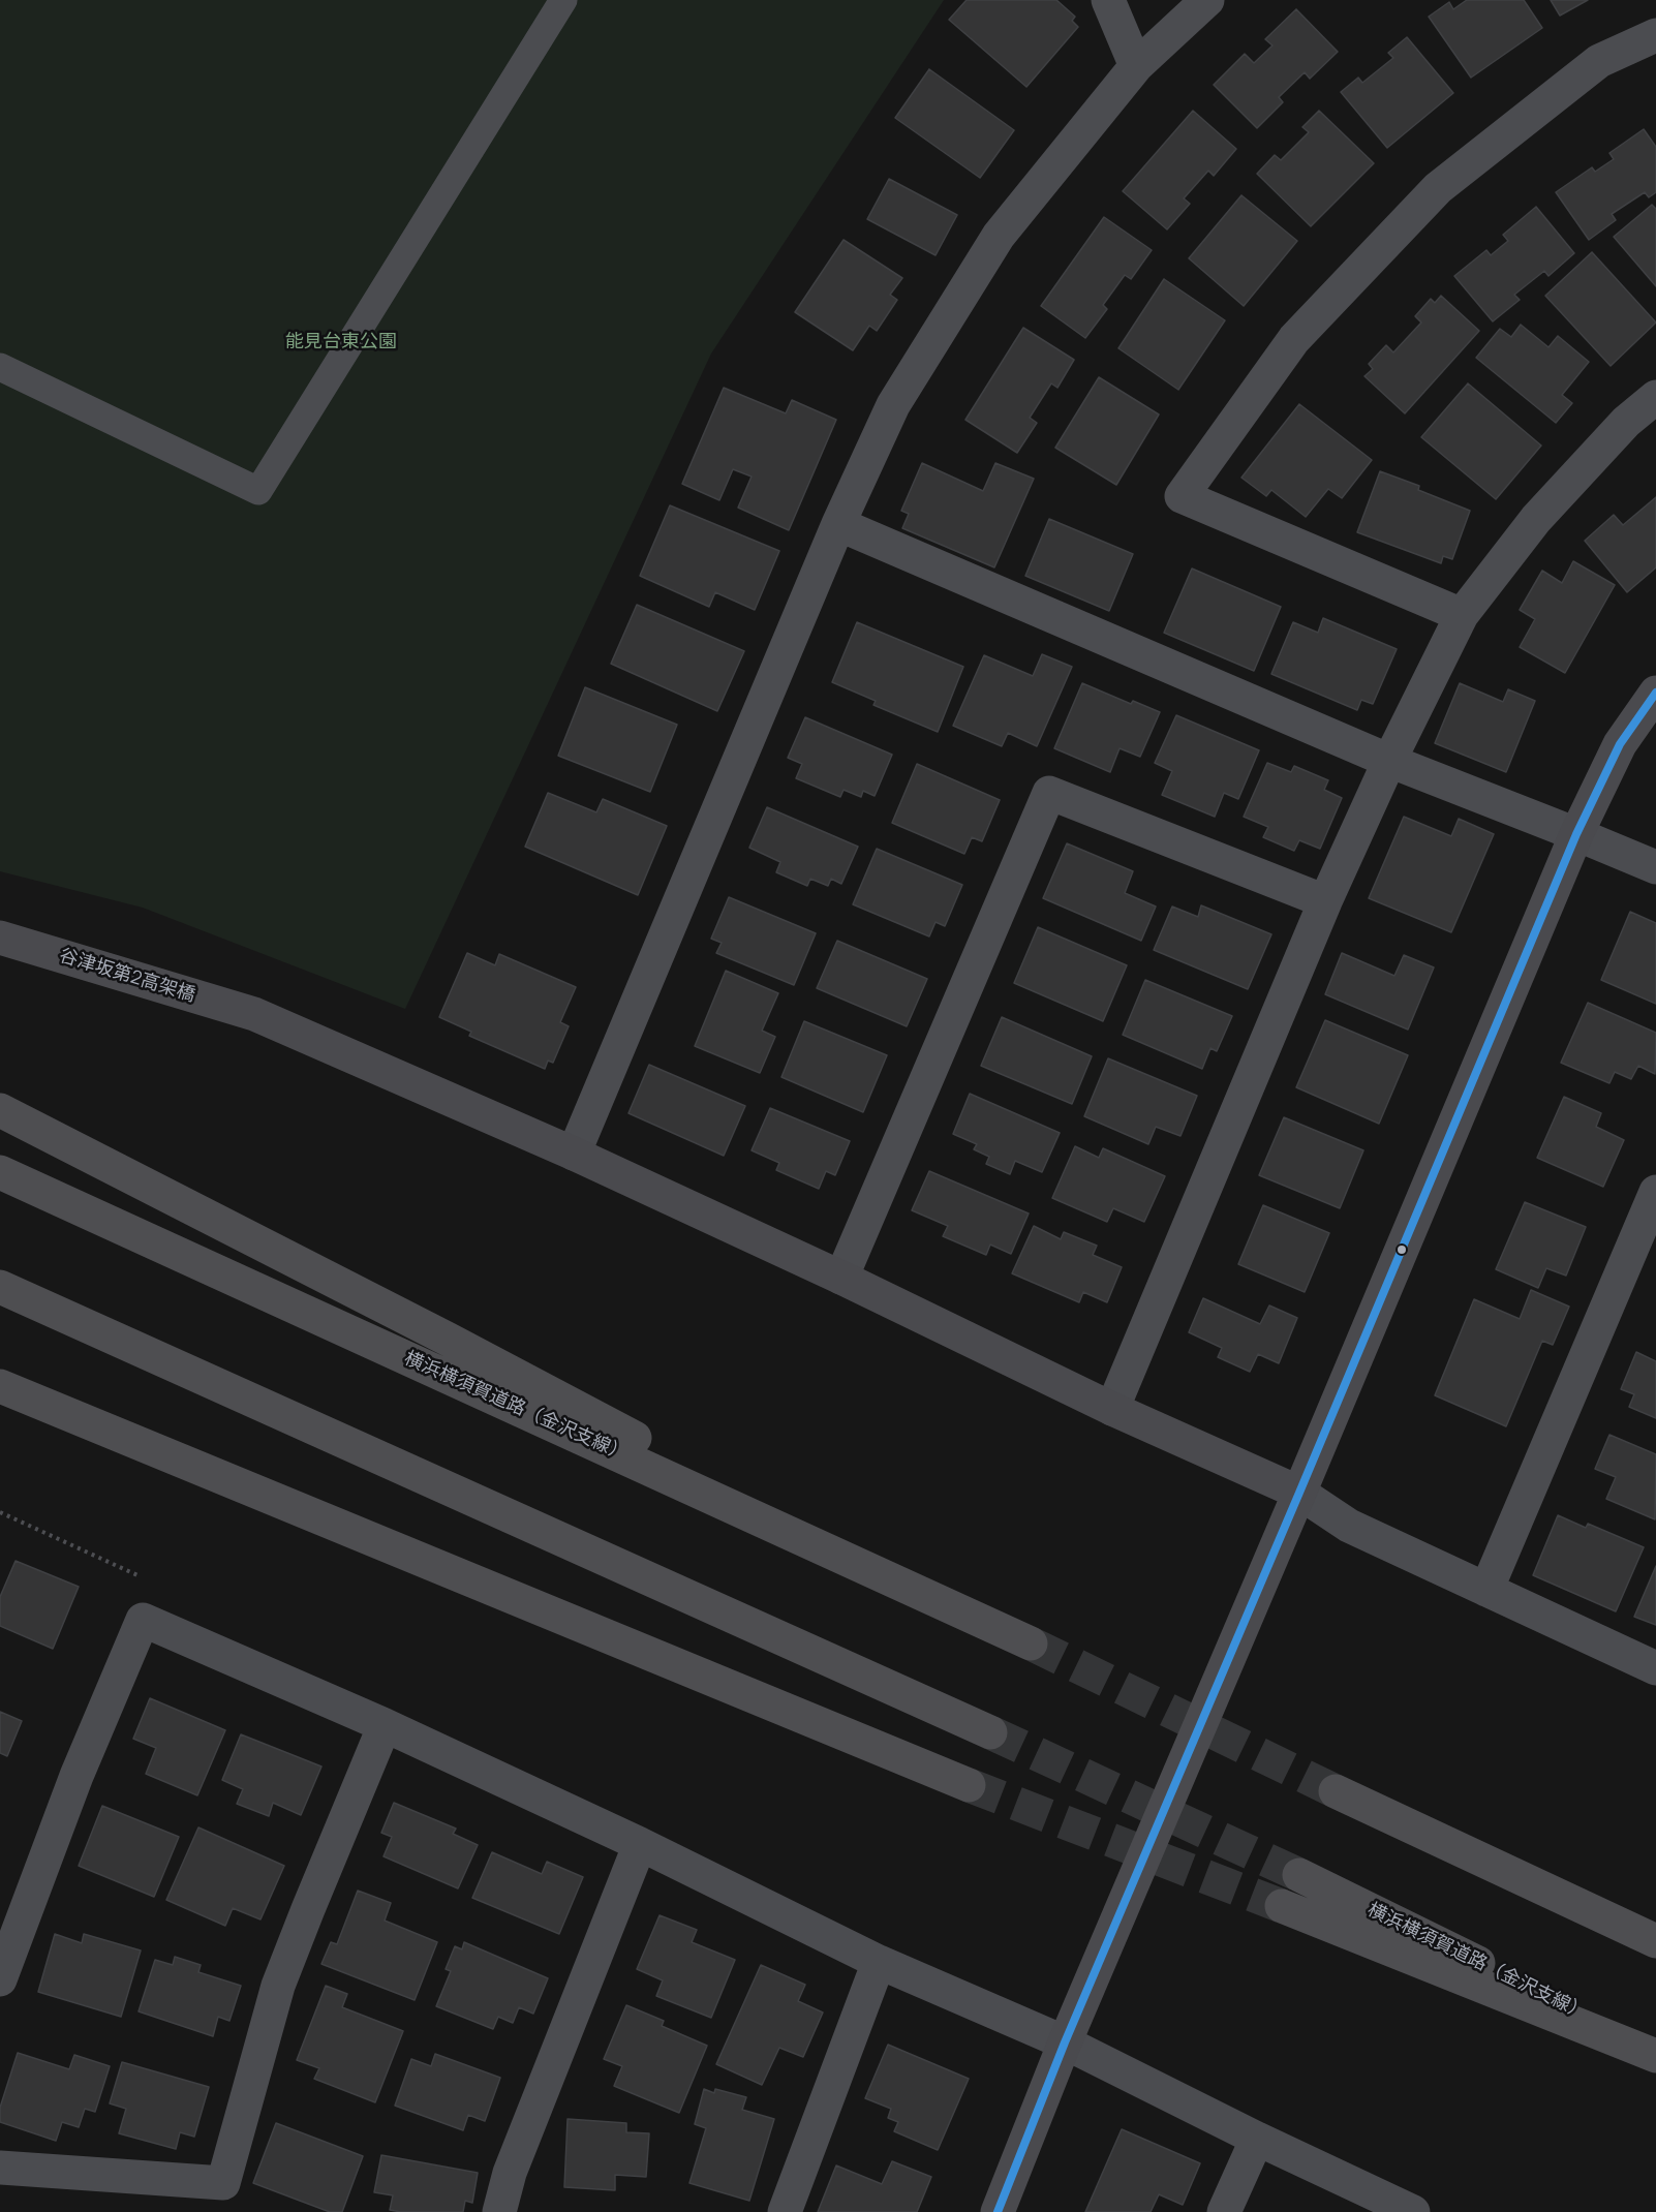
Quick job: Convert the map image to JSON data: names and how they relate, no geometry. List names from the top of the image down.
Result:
{
  "streets": {
    "highway": ["横浜横須賀道路（金沢支線）"],
    "street": ["谷津坂第2高架橋"]
  },
  "parks": ["能見台東公園"]
}
